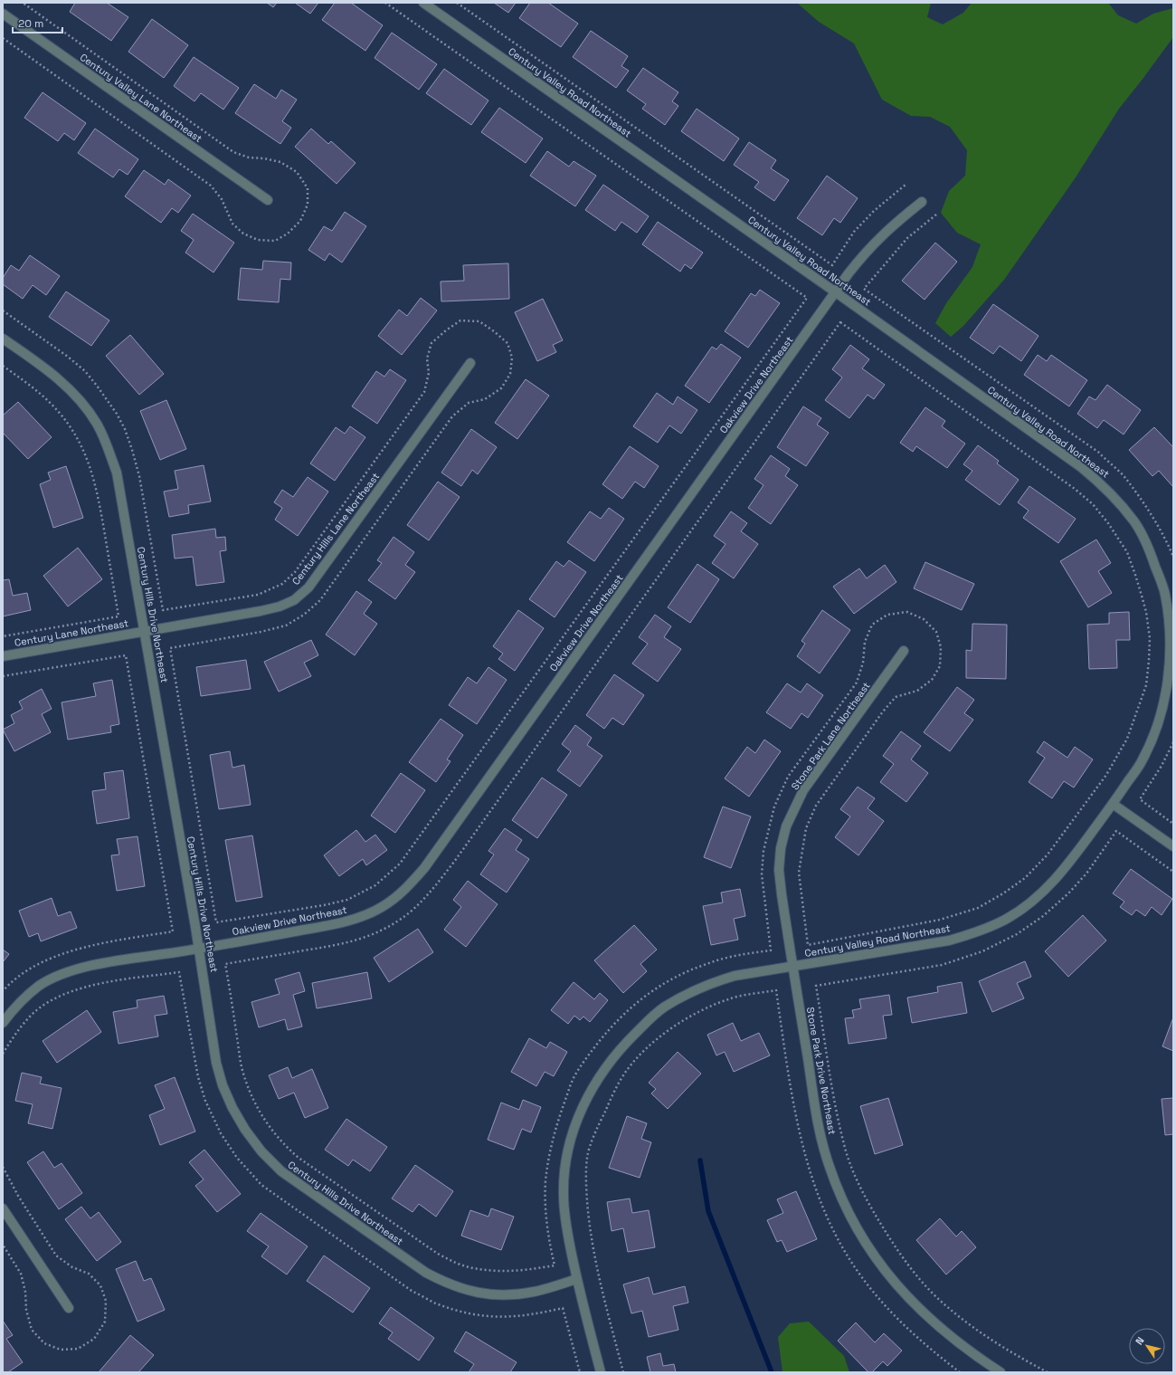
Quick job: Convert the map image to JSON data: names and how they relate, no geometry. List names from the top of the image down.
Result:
{
  "streets": {
    "street": [
      "Century Valley Road Northeast",
      "Century Valley Lane Northeast",
      "Oakview Drive Northeast",
      "Century Hills Lane Northeast",
      "Century Hills Drive Northeast",
      "Century Lane Northeast",
      "Stone Park Lane Northeast",
      "Stone Park Drive Northeast"
    ]
  },
  "crossings": [
    ["Century Valley Road Northeast", "Oakview Drive Northeast"],
    ["Century Valley Road Northeast", "Century Hills Drive Northeast"],
    ["Century Valley Road Northeast", "Stone Park Lane Northeast"],
    ["Century Valley Road Northeast", "Stone Park Drive Northeast"],
    ["Oakview Drive Northeast", "Century Hills Drive Northeast"],
    ["Century Hills Lane Northeast", "Century Hills Drive Northeast"],
    ["Century Hills Lane Northeast", "Century Lane Northeast"],
    ["Century Hills Drive Northeast", "Century Lane Northeast"],
    ["Stone Park Lane Northeast", "Stone Park Drive Northeast"]
  ],
  "scale_bar": "20 m",
  "north": "top left"
}
